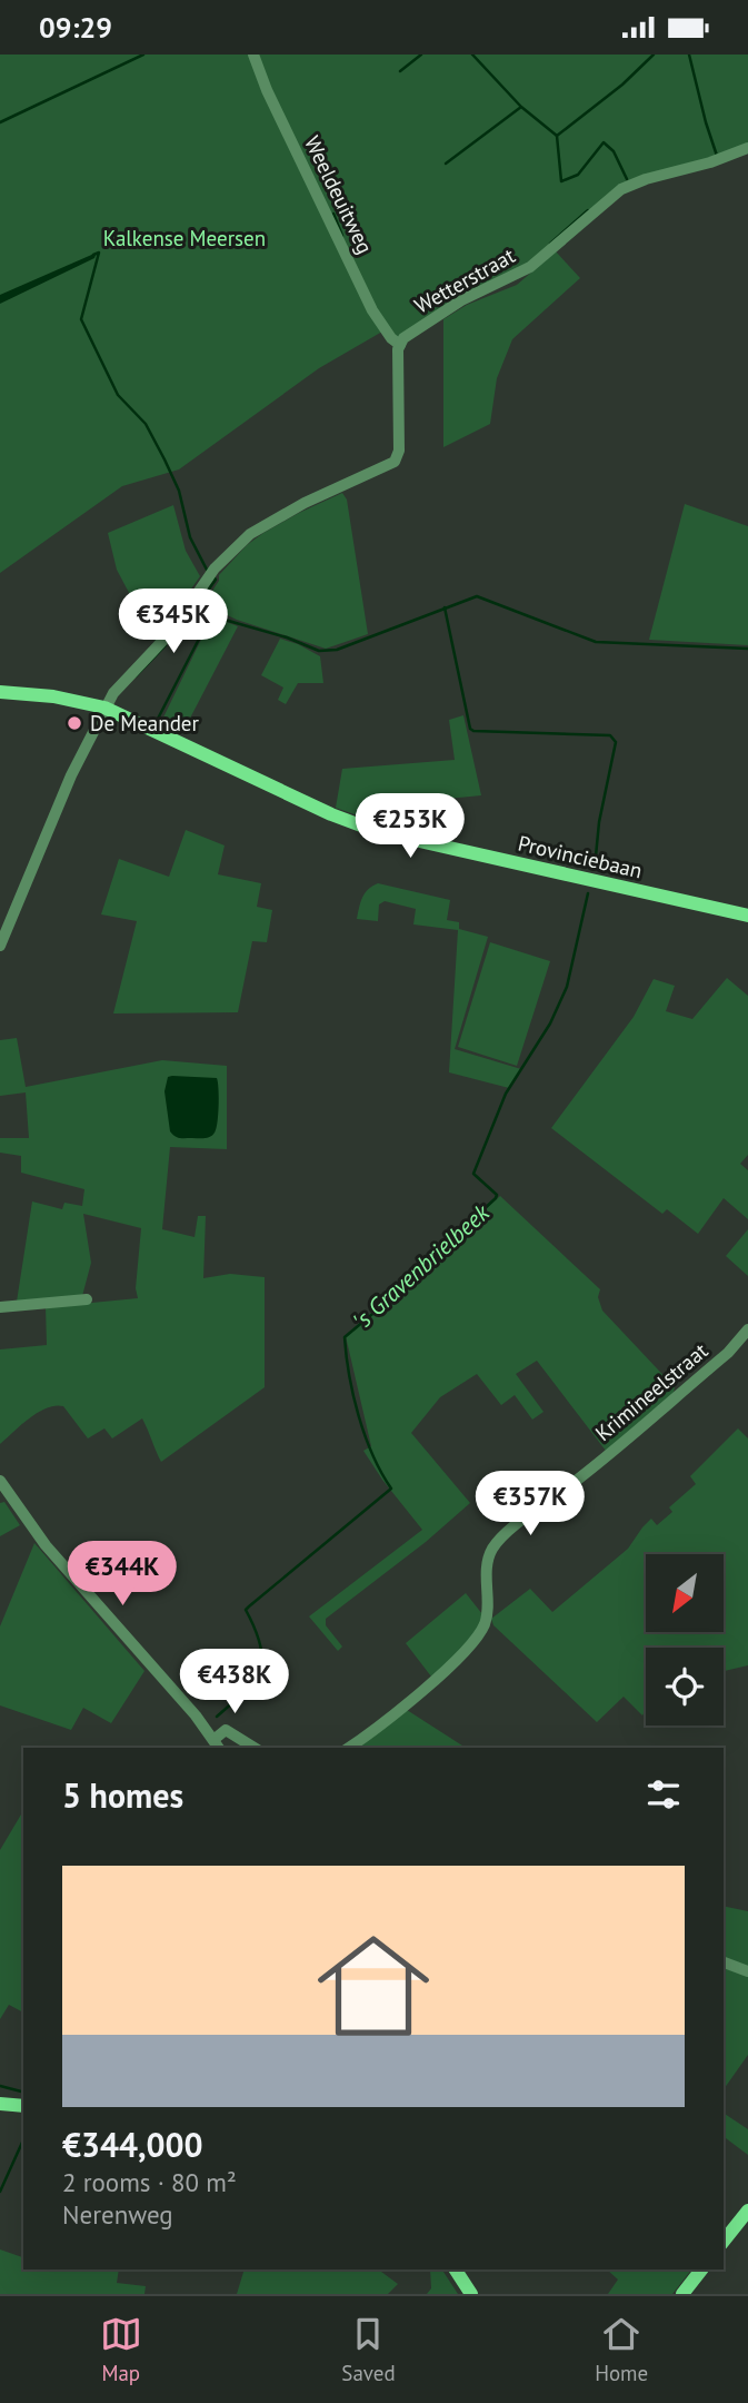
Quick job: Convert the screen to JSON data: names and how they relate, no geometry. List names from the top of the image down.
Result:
{
  "streets": {
    "main road": ["Provinciebaan"],
    "street": ["Weeldeuitweg", "Wetterstraat", "Krimineelstraat"]
  },
  "crossings": [
    ["Weeldeuitweg", "Wetterstraat"]
  ],
  "water": ["'s Gravenbrielbeek"],
  "parks": ["Kalkense Meersen"],
  "places": ["De Meander"],
  "north": "bottom left",
  "page": {
    "status": "09:29",
    "price": [
      "€345K",
      "€253K",
      "€357K",
      "€344K",
      "€438K"
    ],
    "heading": "5 homes",
    "list": [
      {
        "name": "€344,000",
        "note": "2 rooms · 80 m² · Nerenweg"
      }
    ],
    "tabs": ["Map", "Saved", "Home"]
  }
}
